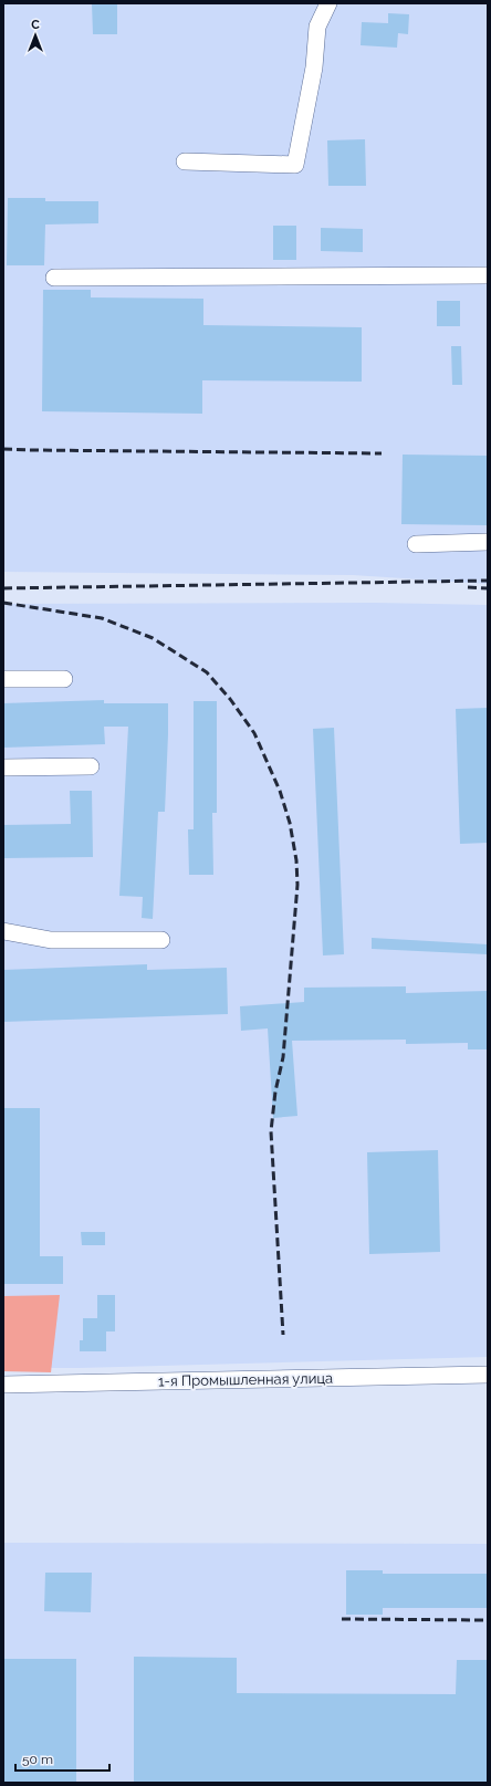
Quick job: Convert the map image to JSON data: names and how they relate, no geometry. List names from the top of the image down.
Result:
{
  "streets": {
    "street": ["1-я Промышленная улица"]
  },
  "scale_bar": "50 m",
  "north": "top"
}
